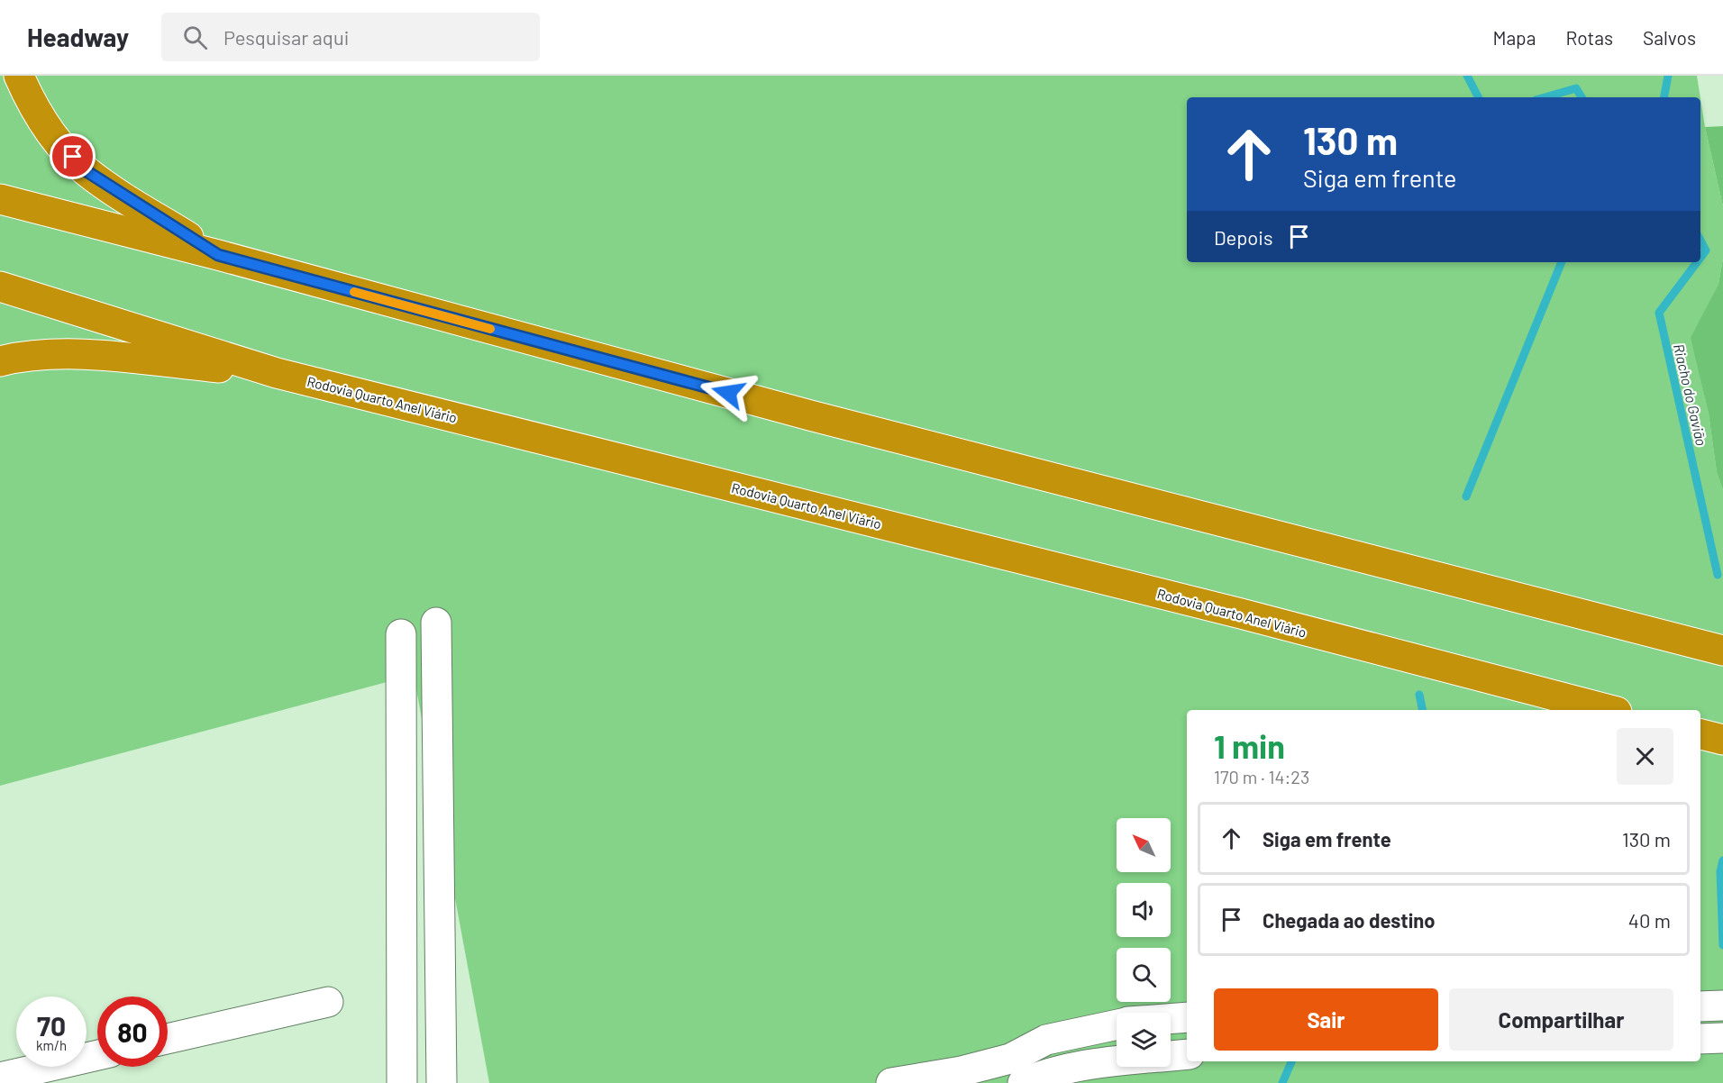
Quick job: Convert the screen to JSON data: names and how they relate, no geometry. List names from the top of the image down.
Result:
{
  "streets": {
    "highway": ["Rodovia Quarto Anel Viário"]
  },
  "water": ["Riacho do Gavião"],
  "north": "top left",
  "page": {
    "header": "Headway",
    "search": "Pesquisar aqui",
    "nav": ["Mapa", "Rotas", "Salvos"],
    "turn": ["130 m", "Siga em frente"],
    "then": "Depois",
    "heading": ["1 min", "170 m · 14:23"],
    "list": [
      {
        "name": "Siga em frente",
        "value": "130 m"
      },
      {
        "name": "Chegada ao destino",
        "value": "40 m"
      }
    ],
    "buttons": ["Sair", "Compartilhar"],
    "speed": "70 km/h",
    "limit": "80"
  }
}
